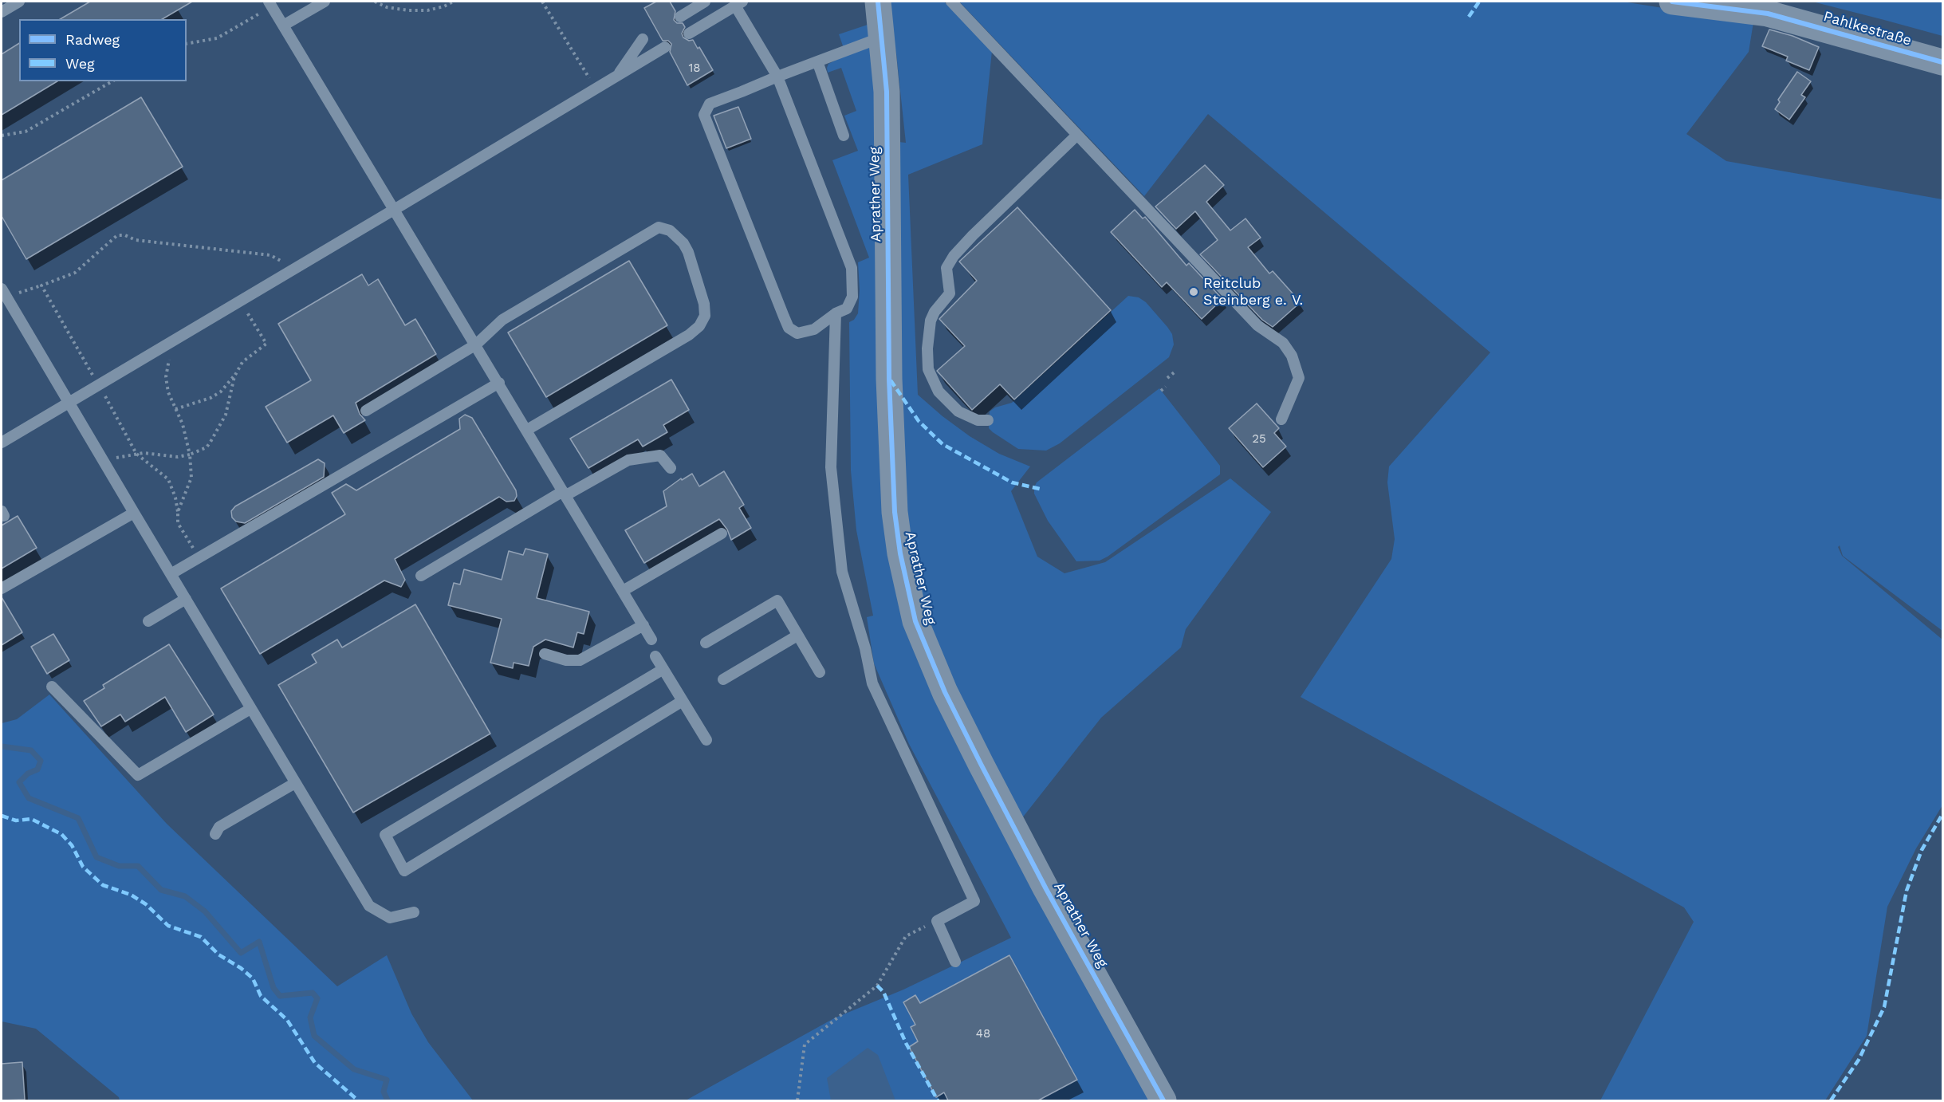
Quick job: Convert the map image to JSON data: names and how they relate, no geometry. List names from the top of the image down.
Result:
{
  "streets": {
    "street": ["Pahlkestraße", "Aprather Weg"]
  },
  "places": ["Reitclub Steinberg e. V."],
  "house_numbers": ["18", "25", "48"],
  "legend": ["Radweg", "Weg"]
}
